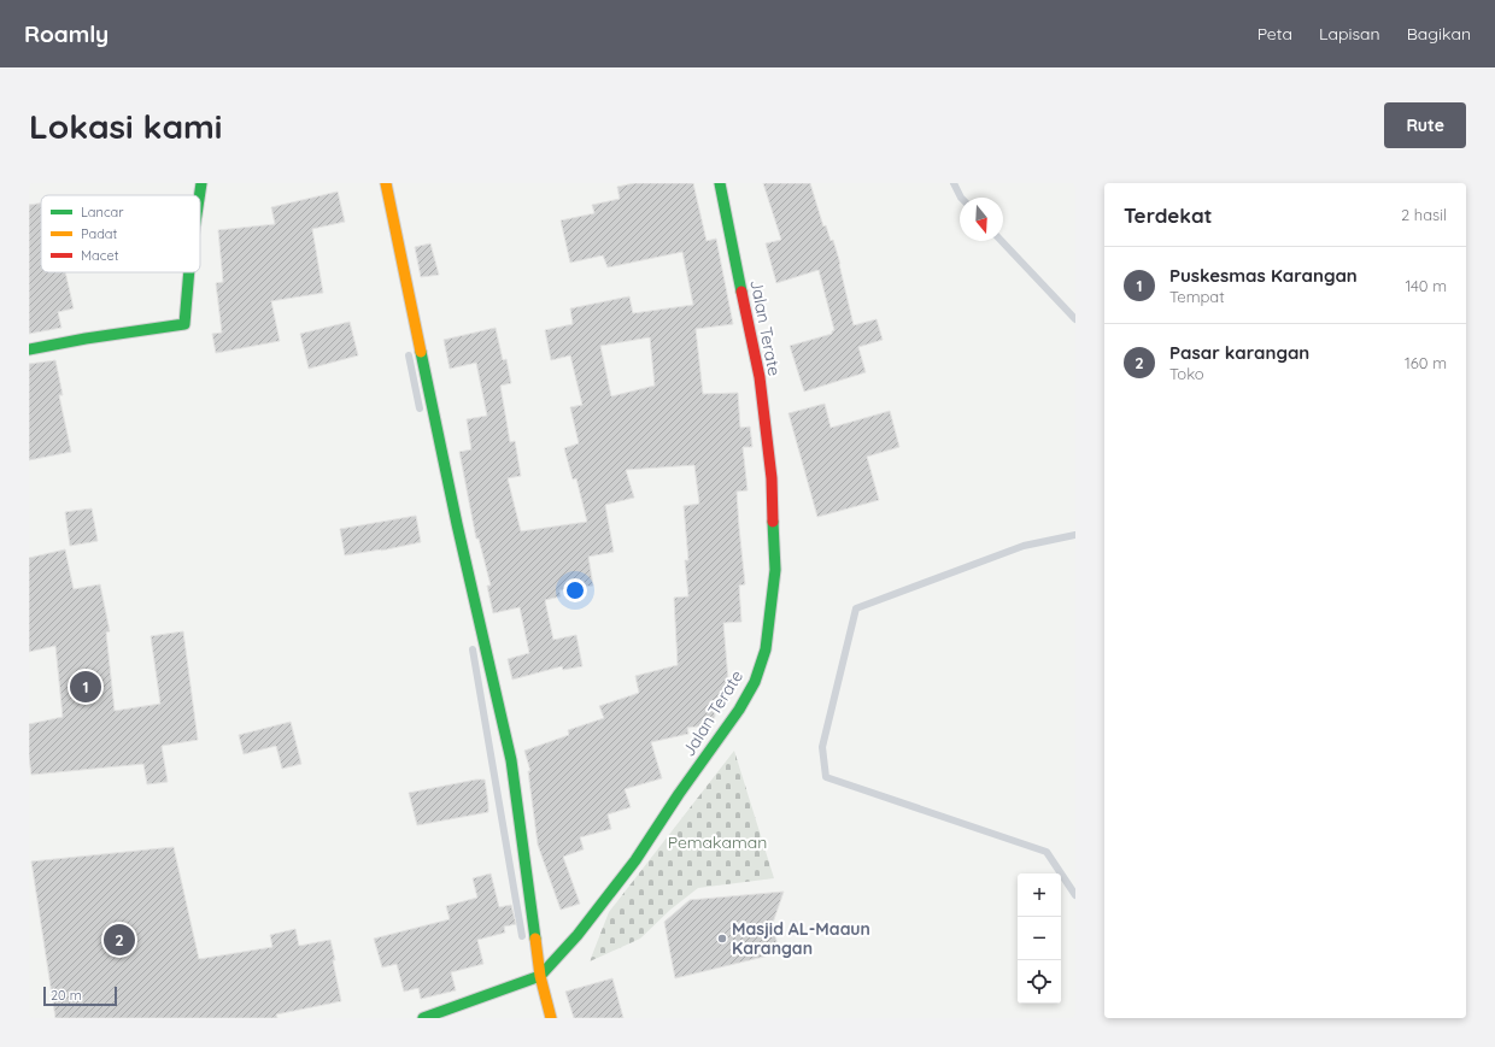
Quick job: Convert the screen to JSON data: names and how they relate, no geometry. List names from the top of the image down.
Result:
{
  "streets": {
    "street": ["Jalan Terate"]
  },
  "parks": ["Pemakaman"],
  "places": ["Masjid AL-Maaun Karangan"],
  "legend": ["Lancar", "Padat", "Macet"],
  "scale_bar": "20 m",
  "north": "bottom",
  "page": {
    "header": "Roamly",
    "nav": ["Peta", "Lapisan", "Bagikan"],
    "buttons": "Rute",
    "title": "Lokasi kami",
    "heading": ["Terdekat", "2 hasil"],
    "list": [
      {
        "mark": "1",
        "name": "Puskesmas Karangan",
        "note": "Tempat",
        "value": "140 m"
      },
      {
        "mark": "2",
        "name": "Pasar karangan",
        "note": "Toko",
        "value": "160 m"
      }
    ],
    "pins": ["1", "2"],
    "map_buttons": ["+", "−"],
    "scale": "20 m"
  }
}
